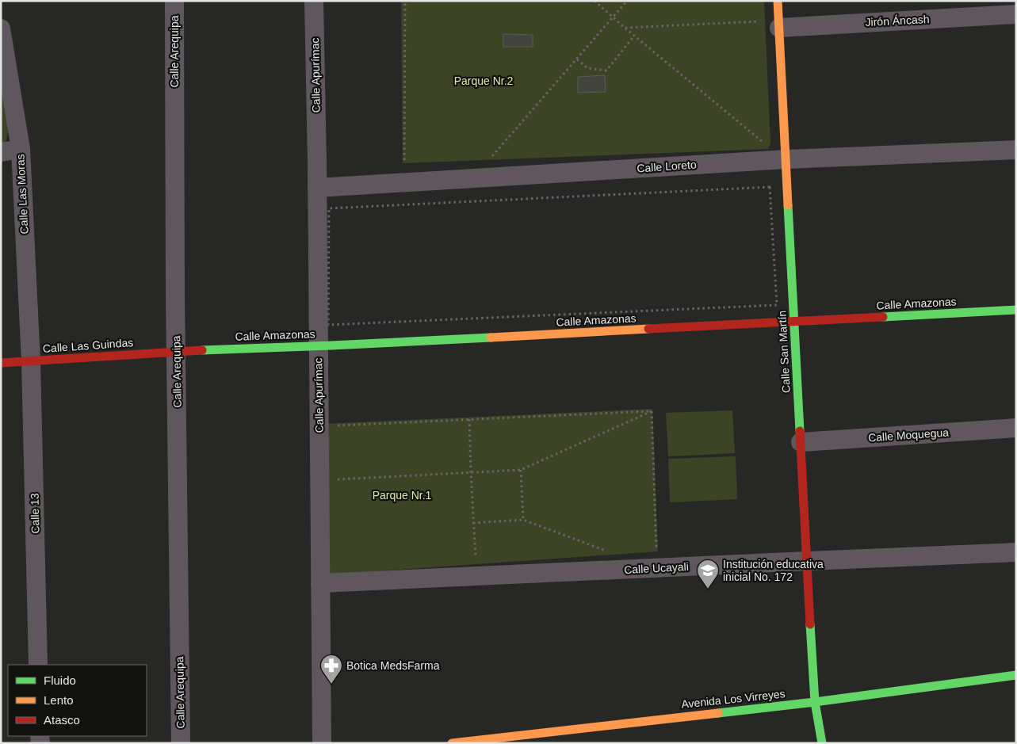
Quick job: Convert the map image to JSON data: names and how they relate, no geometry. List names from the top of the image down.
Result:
{
  "streets": {
    "street": [
      "Jirón Áncash",
      "Calle Arequipa",
      "Calle Apurímac",
      "Calle Loreto",
      "Calle Las Moras",
      "Calle Amazonas",
      "Calle Las Guindas",
      "Calle San Martín",
      "Calle Moquegua",
      "Calle 13",
      "Calle Ucayali",
      "Avenida Los Virreyes"
    ]
  },
  "crossings": [
    ["Jirón Áncash", "Calle San Martín"],
    ["Calle Arequipa", "Calle Amazonas"],
    ["Calle Arequipa", "Calle Las Guindas"],
    ["Calle Apurímac", "Calle Loreto"],
    ["Calle Apurímac", "Calle Amazonas"],
    ["Calle Apurímac", "Calle Ucayali"],
    ["Calle Loreto", "Calle San Martín"],
    ["Calle Las Moras", "Calle Las Guindas"],
    ["Calle Las Moras", "Calle 13"],
    ["Calle Amazonas", "Calle Las Guindas"],
    ["Calle Amazonas", "Calle San Martín"],
    ["Calle Las Guindas", "Calle 13"],
    ["Calle San Martín", "Calle Moquegua"],
    ["Calle San Martín", "Calle Ucayali"],
    ["Calle San Martín", "Avenida Los Virreyes"]
  ],
  "parks": ["Parque Nr.2", "Parque Nr.1"],
  "places": {
    "school or university": ["Institución educativa inicial No. 172"],
    "pharmacy": ["Botica MedsFarma"]
  },
  "legend": ["Fluido", "Lento", "Atasco"]
}
